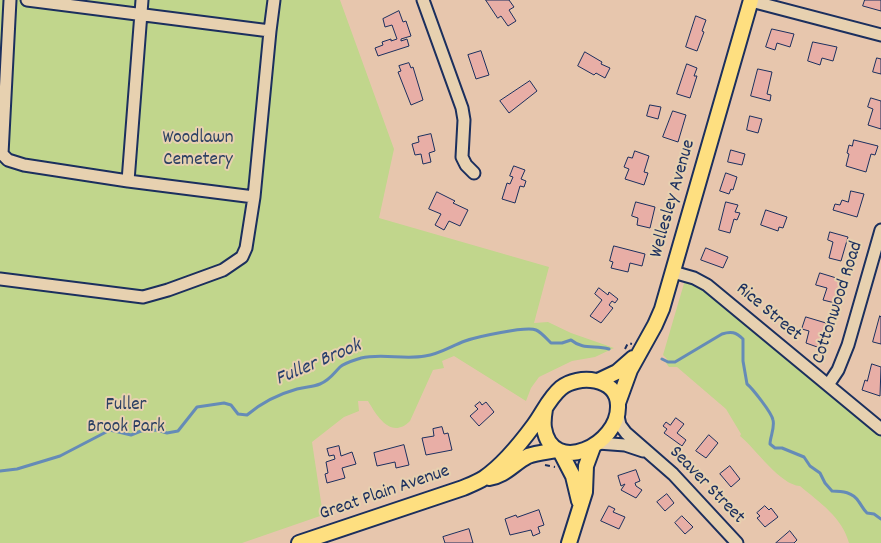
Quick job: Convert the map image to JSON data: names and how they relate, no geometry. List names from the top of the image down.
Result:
{
  "streets": {
    "main road": ["Wellesley Avenue", "Great Plain Avenue"],
    "street": ["Cottonwood Road", "Rice Street", "Seaver Street"]
  },
  "crossings": [
    ["Wellesley Avenue", "Rice Street"],
    ["Wellesley Avenue", "Seaver Street"],
    ["Wellesley Avenue", "Great Plain Avenue"],
    ["Cottonwood Road", "Rice Street"],
    ["Seaver Street", "Great Plain Avenue"]
  ],
  "water": ["Fuller Brook"],
  "parks": ["Woodlawn Cemetery", "Fuller Brook Park"]
}
